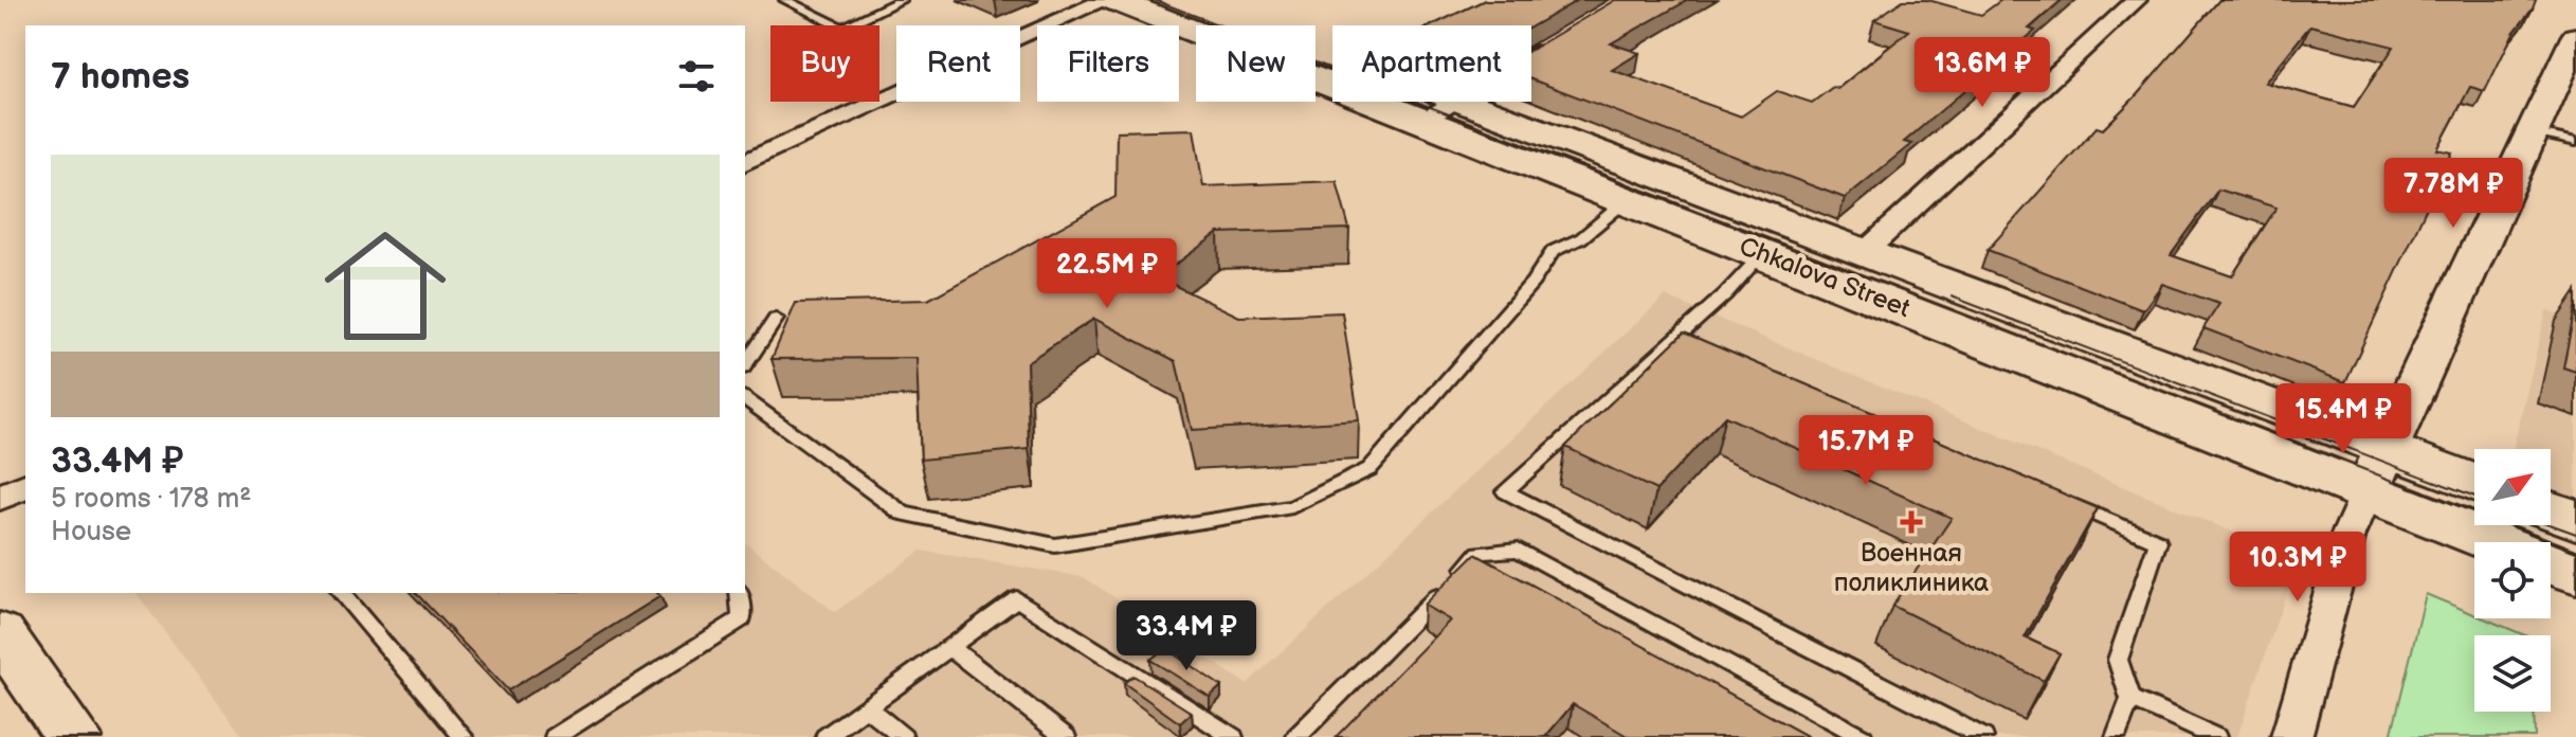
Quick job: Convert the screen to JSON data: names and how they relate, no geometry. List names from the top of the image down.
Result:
{
  "streets": {
    "main road": ["Chkalova Street"]
  },
  "places": {
    "health": ["Военная поликлиника"]
  },
  "north": "top right",
  "page": {
    "chip": [
      "Buy",
      "Rent",
      "Filters",
      "New",
      "Apartment"
    ],
    "heading": "7 homes",
    "price": [
      "13.6M ₽",
      "7.78M ₽",
      "22.5M ₽",
      "15.4M ₽",
      "15.7M ₽",
      "10.3M ₽",
      "33.4M ₽"
    ],
    "list": [
      {
        "name": "33.4M ₽",
        "note": "5 rooms · 178 m² · House"
      }
    ]
  }
}
